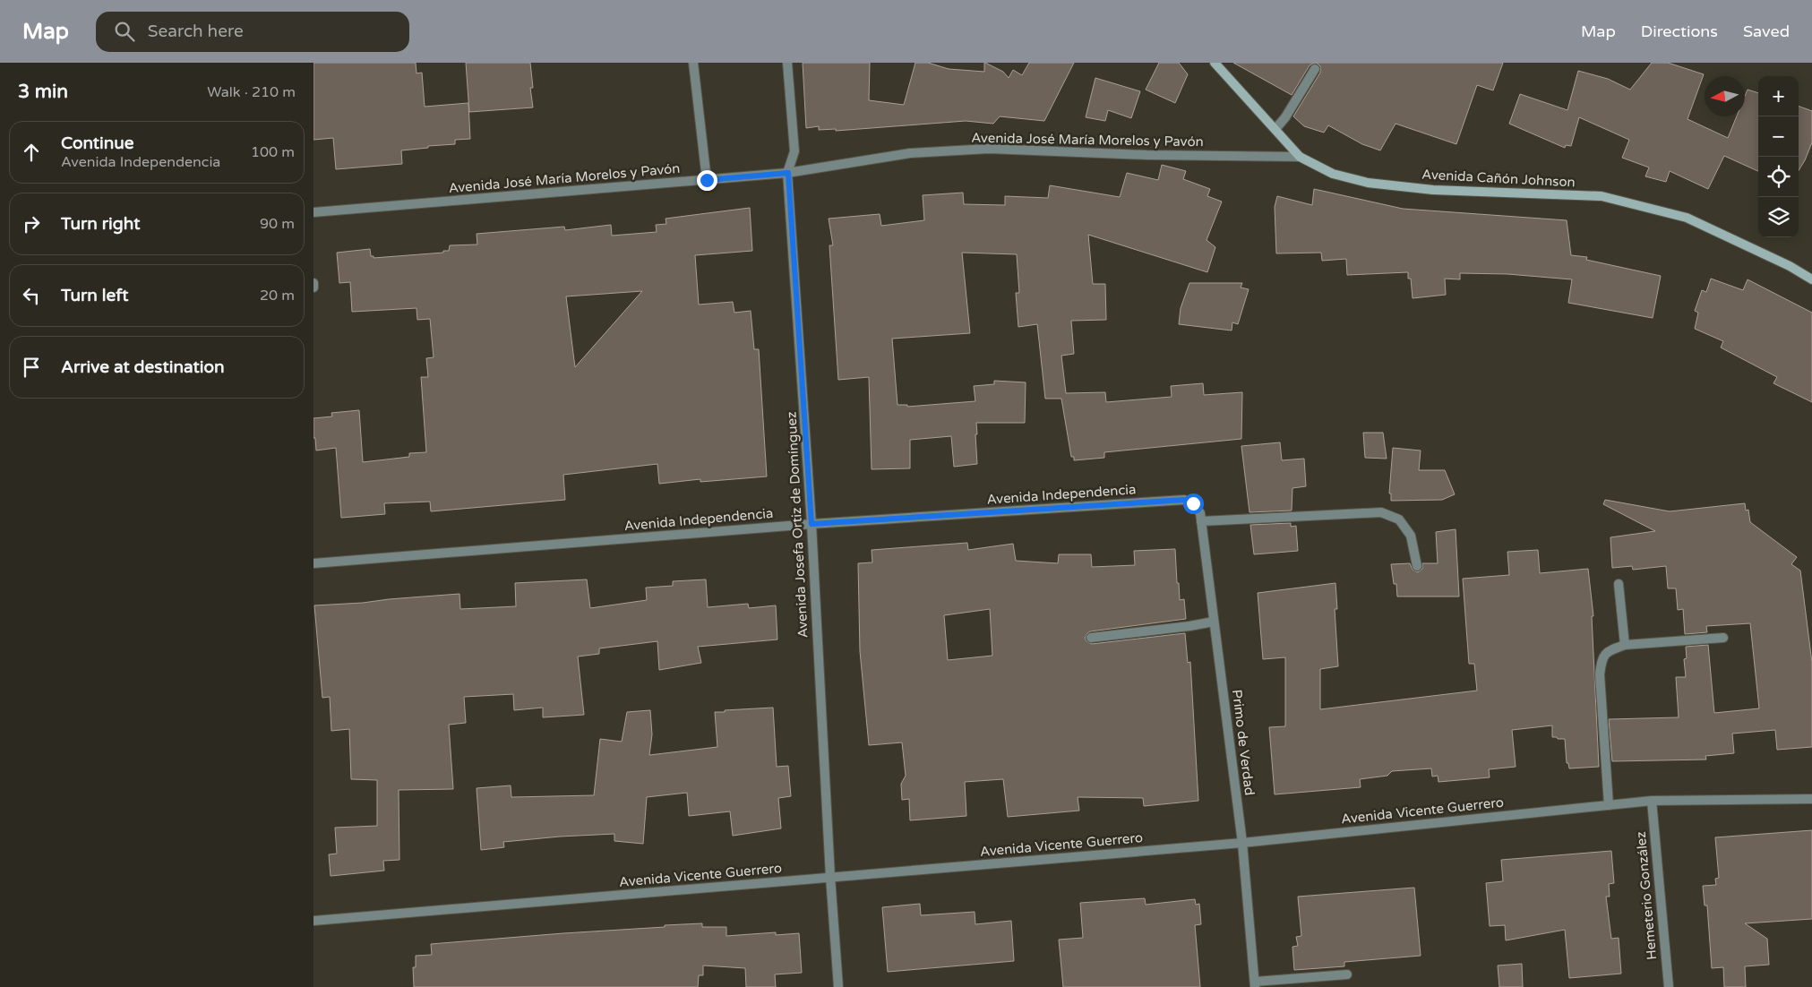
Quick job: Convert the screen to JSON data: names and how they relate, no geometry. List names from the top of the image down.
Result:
{
  "streets": {
    "main road": ["Avenida Cañón Johnson"],
    "street": [
      "Avenida José María Morelos y Pavón",
      "Avenida Independencia",
      "Avenida Josefa Ortiz de Domínguez",
      "Primo de Verdad",
      "Avenida Vicente Guerrero",
      "Hemeterio González"
    ]
  },
  "crossings": [
    ["Avenida José María Morelos y Pavón", "Avenida Cañón Johnson"],
    ["Avenida José María Morelos y Pavón", "Avenida Josefa Ortiz de Domínguez"],
    ["Avenida Independencia", "Avenida Josefa Ortiz de Domínguez"],
    ["Avenida Independencia", "Primo de Verdad"],
    ["Avenida Josefa Ortiz de Domínguez", "Avenida Vicente Guerrero"],
    ["Primo de Verdad", "Avenida Vicente Guerrero"],
    ["Avenida Vicente Guerrero", "Hemeterio González"]
  ],
  "north": "left",
  "page": {
    "header": "Map",
    "search": "Search here",
    "nav": ["Map", "Directions", "Saved"],
    "heading": ["3 min", "Walk · 210 m"],
    "map_buttons": ["+", "−"],
    "list": [
      ["Continue", "Avenida Independencia", "100 m"],
      ["Turn right", "90 m"],
      ["Turn left", "20 m"],
      "Arrive at destination"
    ]
  }
}
